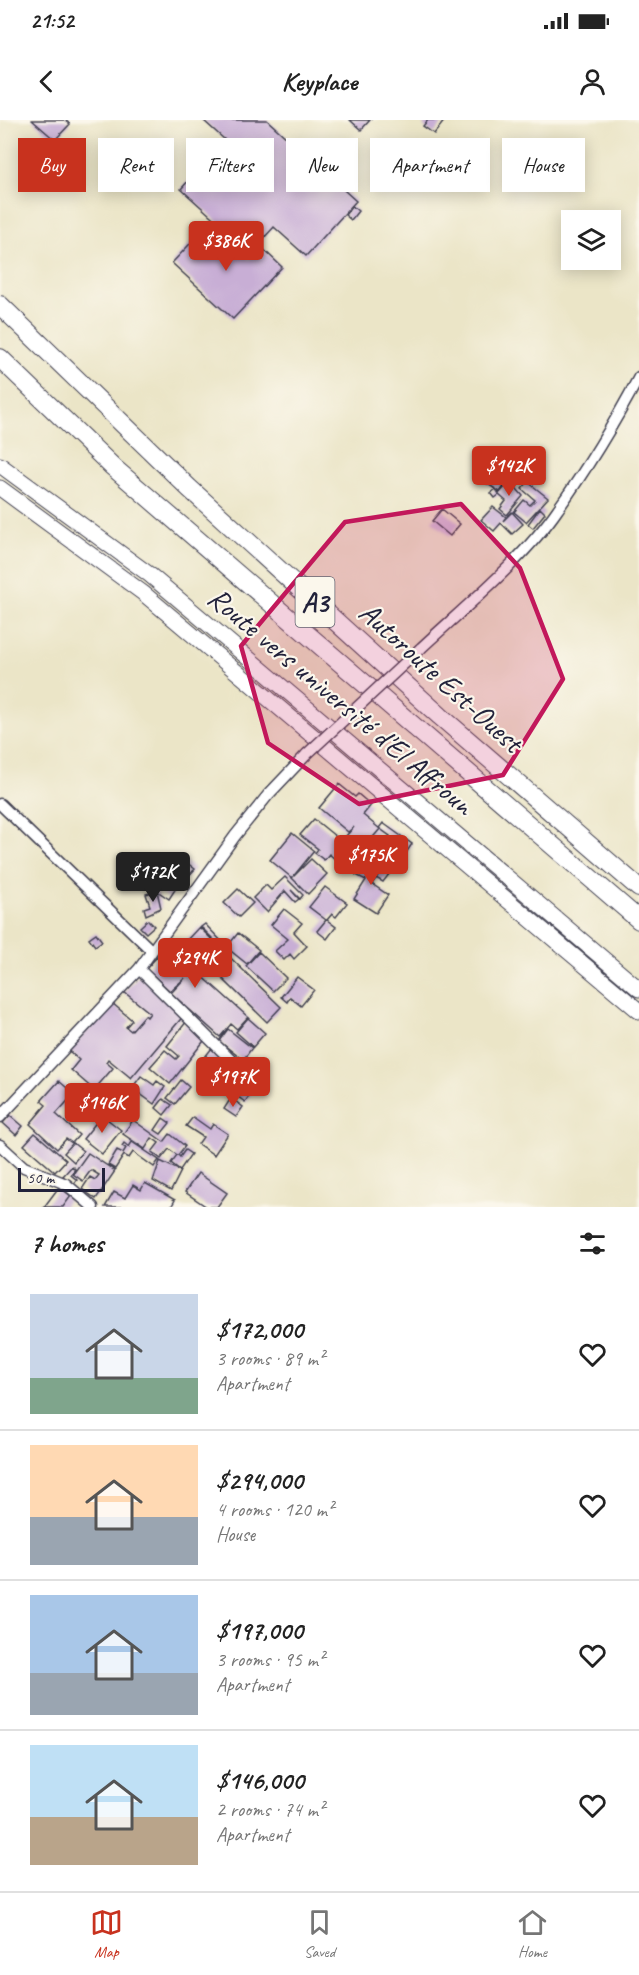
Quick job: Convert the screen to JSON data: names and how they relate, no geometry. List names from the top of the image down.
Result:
{
  "streets": {
    "highway": ["A3", "Autoroute Est-Ouest"],
    "main road": ["Route vers université d'El Affroun"]
  },
  "scale_bar": "50 m",
  "page": {
    "status": "21:52",
    "header": "Keyplace",
    "chip": [
      "Buy",
      "Rent",
      "Filters",
      "New",
      "Apartment",
      "House"
    ],
    "price": [
      "$386K",
      "$142K",
      "$175K",
      "$172K",
      "$294K",
      "$197K",
      "$146K"
    ],
    "scale": "50 m",
    "heading": "7 homes",
    "list": [
      {
        "name": "$172,000",
        "note": "3 rooms · 89 m² · Apartment"
      },
      {
        "name": "$294,000",
        "note": "4 rooms · 120 m² · House"
      },
      {
        "name": "$197,000",
        "note": "3 rooms · 95 m² · Apartment"
      },
      {
        "name": "$146,000",
        "note": "2 rooms · 74 m² · Apartment"
      }
    ],
    "tabs": ["Map", "Saved", "Home"]
  }
}
